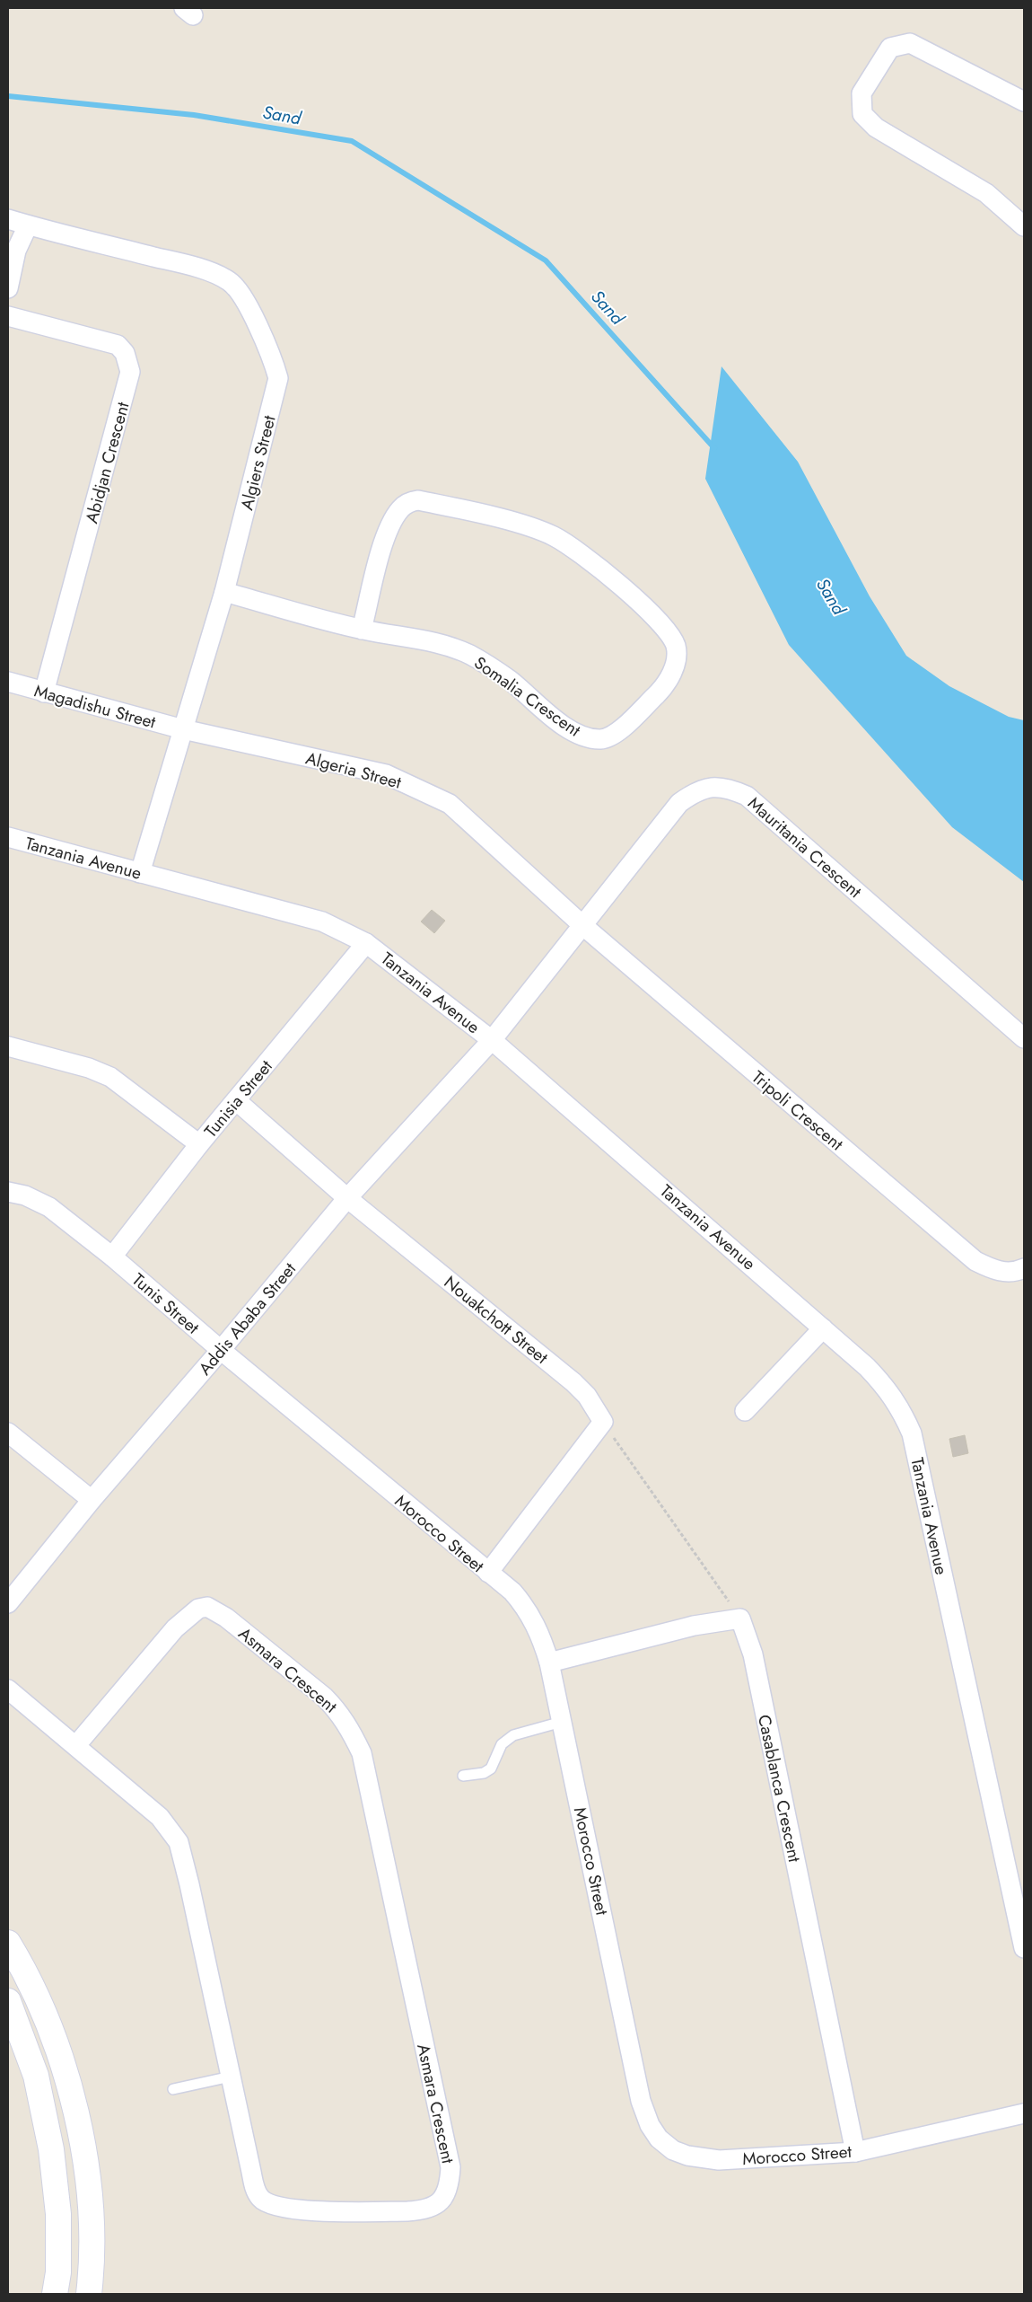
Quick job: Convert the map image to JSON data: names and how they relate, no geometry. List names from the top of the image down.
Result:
{
  "streets": {
    "street": [
      "Abidjan Crescent",
      "Algiers Street",
      "Somalia Crescent",
      "Magadishu Street",
      "Algeria Street",
      "Mauritania Crescent",
      "Tanzania Avenue",
      "Tunisia Street",
      "Tripoli Crescent",
      "Tunis Street",
      "Addis Ababa Street",
      "Nouakchott Street",
      "Morocco Street",
      "Asmara Crescent",
      "Casablanca Crescent"
    ]
  },
  "crossings": [
    ["Abidjan Crescent", "Magadishu Street"],
    ["Algiers Street", "Somalia Crescent"],
    ["Algiers Street", "Magadishu Street"],
    ["Algiers Street", "Algeria Street"],
    ["Algiers Street", "Tanzania Avenue"],
    ["Magadishu Street", "Algeria Street"],
    ["Algeria Street", "Mauritania Crescent"],
    ["Algeria Street", "Tripoli Crescent"],
    ["Mauritania Crescent", "Tanzania Avenue"],
    ["Mauritania Crescent", "Tripoli Crescent"],
    ["Mauritania Crescent", "Addis Ababa Street"],
    ["Tanzania Avenue", "Tunisia Street"],
    ["Tanzania Avenue", "Addis Ababa Street"],
    ["Tunisia Street", "Tunis Street"],
    ["Tunisia Street", "Nouakchott Street"],
    ["Tunis Street", "Addis Ababa Street"],
    ["Tunis Street", "Morocco Street"],
    ["Addis Ababa Street", "Nouakchott Street"],
    ["Addis Ababa Street", "Morocco Street"],
    ["Morocco Street", "Casablanca Crescent"]
  ],
  "water": ["Sand"]
}
